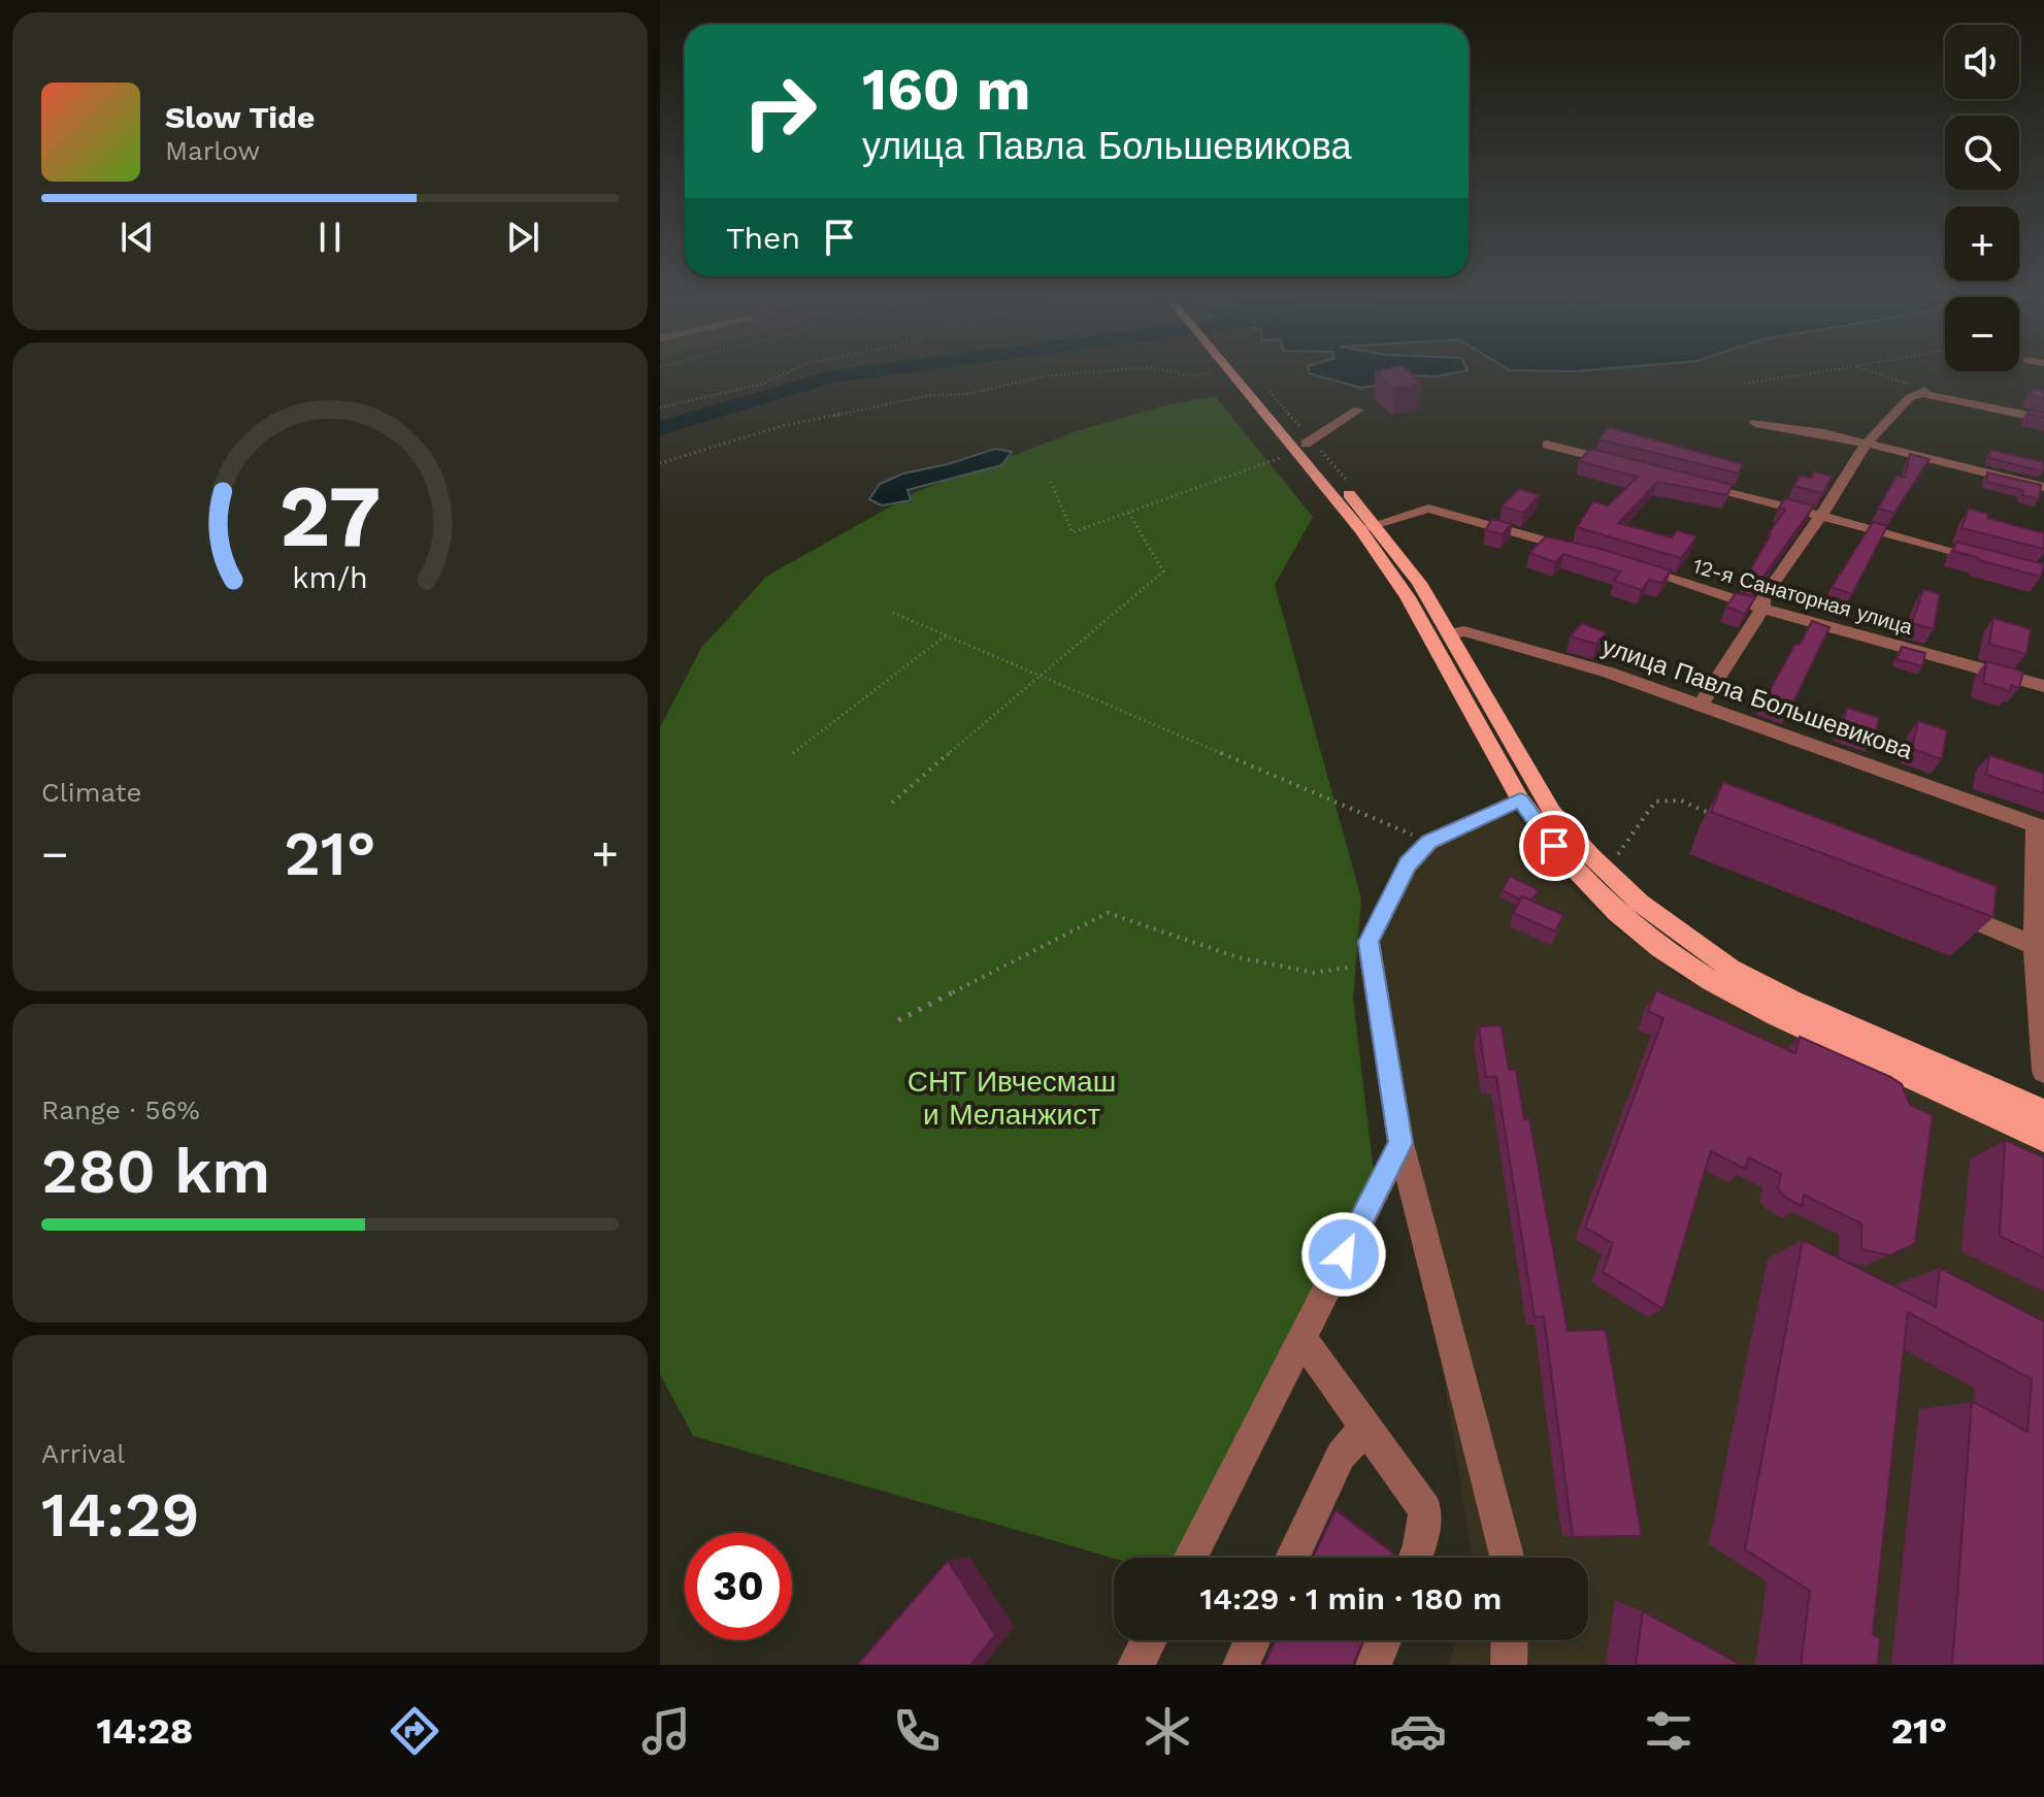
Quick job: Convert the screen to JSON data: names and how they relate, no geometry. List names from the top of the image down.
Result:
{
  "streets": {
    "street": ["12-я Санаторная улица", "улица Павла Большевикова"]
  },
  "parks": ["СНТ Ивчесмаш и Меланжист"],
  "page": {
    "map_buttons": ["+", "−"],
    "turn": ["160 m", "улица Павла Большевикова"],
    "song": ["Slow Tide", "Marlow"],
    "then": "Then",
    "tile": [
      "Climate",
      ["Range · 56%", "280 km"],
      ["Arrival", "14:29"]
    ],
    "heat": ["−", "21°", "+"],
    "limit": "30",
    "trip": "14:29 · 1 min · 180 m",
    "tabs": ["14:28", "21°"],
    "gauge": ["27", "km/h"]
  }
}
